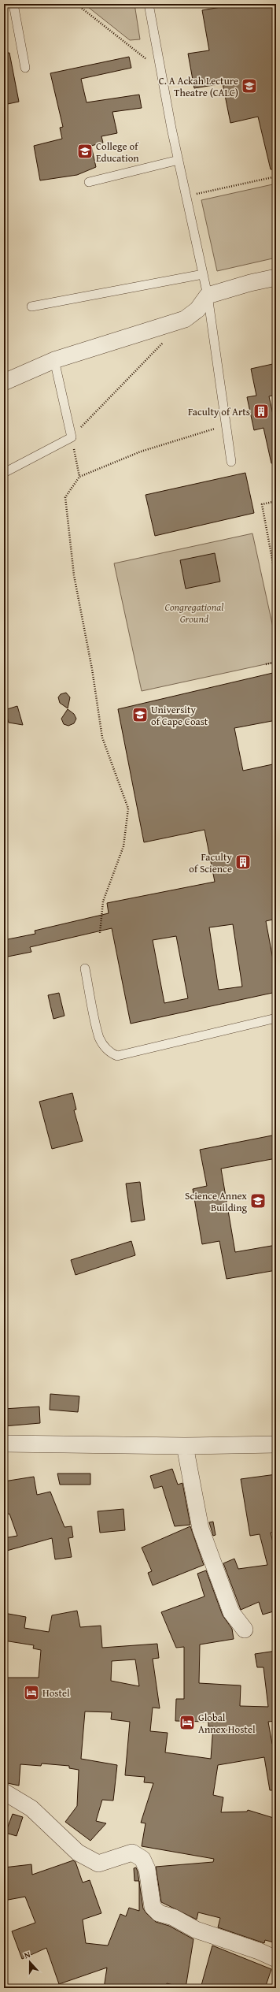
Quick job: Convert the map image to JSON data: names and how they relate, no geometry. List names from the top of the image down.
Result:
{
  "parks": ["Congregational Ground"],
  "places": {
    "school or university": [
      "C. A Ackah Lecture Theatre (CALC)",
      "College of Education",
      "University of Cape Coast",
      "Science Annex Building"
    ],
    "building": ["Faculty of Arts", "Faculty of Science"],
    "hotel": ["Hostel", "Global Annex Hostel"]
  },
  "north": "top"
}
